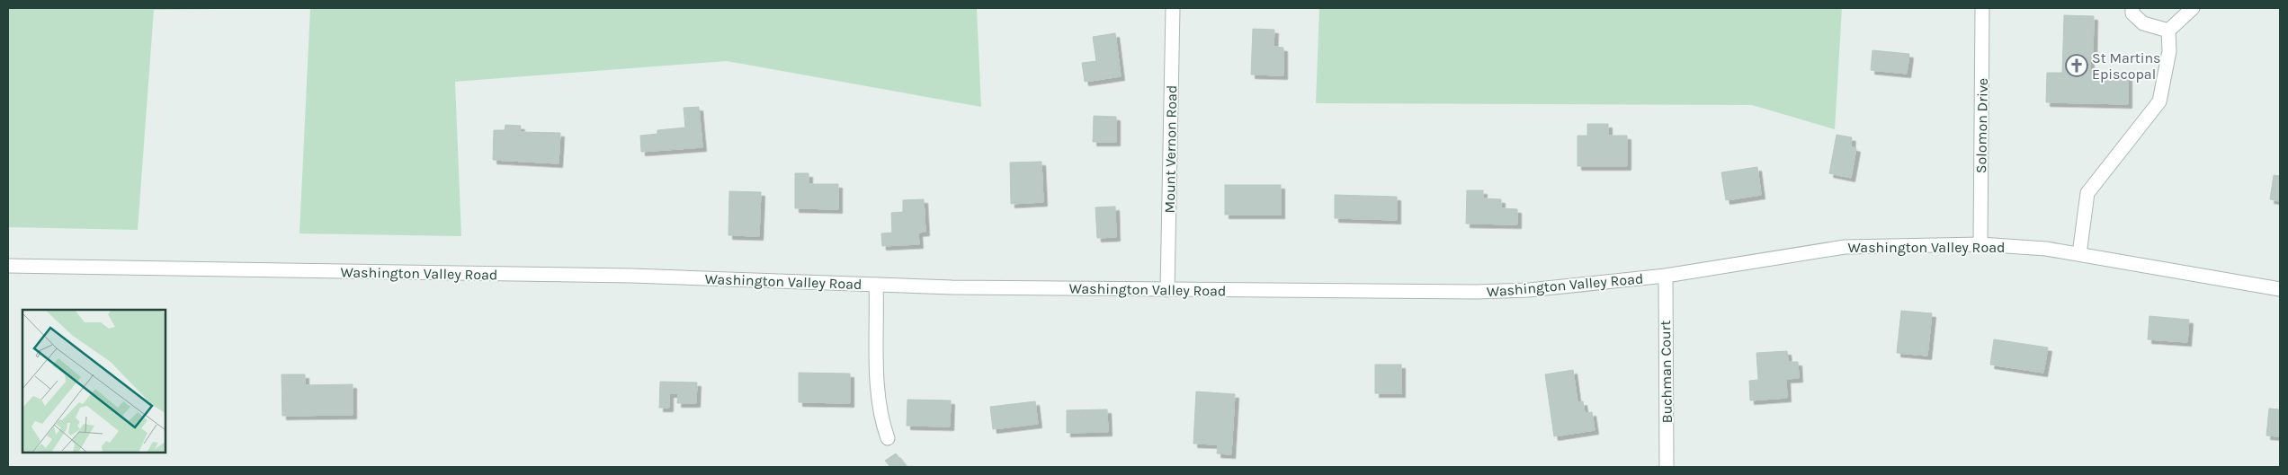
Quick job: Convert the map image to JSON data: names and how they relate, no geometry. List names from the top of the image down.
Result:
{
  "streets": {
    "street": [
      "Solomon Drive",
      "Mount Vernon Road",
      "Washington Valley Road",
      "Buchman Court"
    ]
  },
  "crossings": [
    ["Solomon Drive", "Washington Valley Road"],
    ["Mount Vernon Road", "Washington Valley Road"],
    ["Washington Valley Road", "Buchman Court"]
  ],
  "places": {
    "church": ["St Martins Episcopal"]
  }
}
